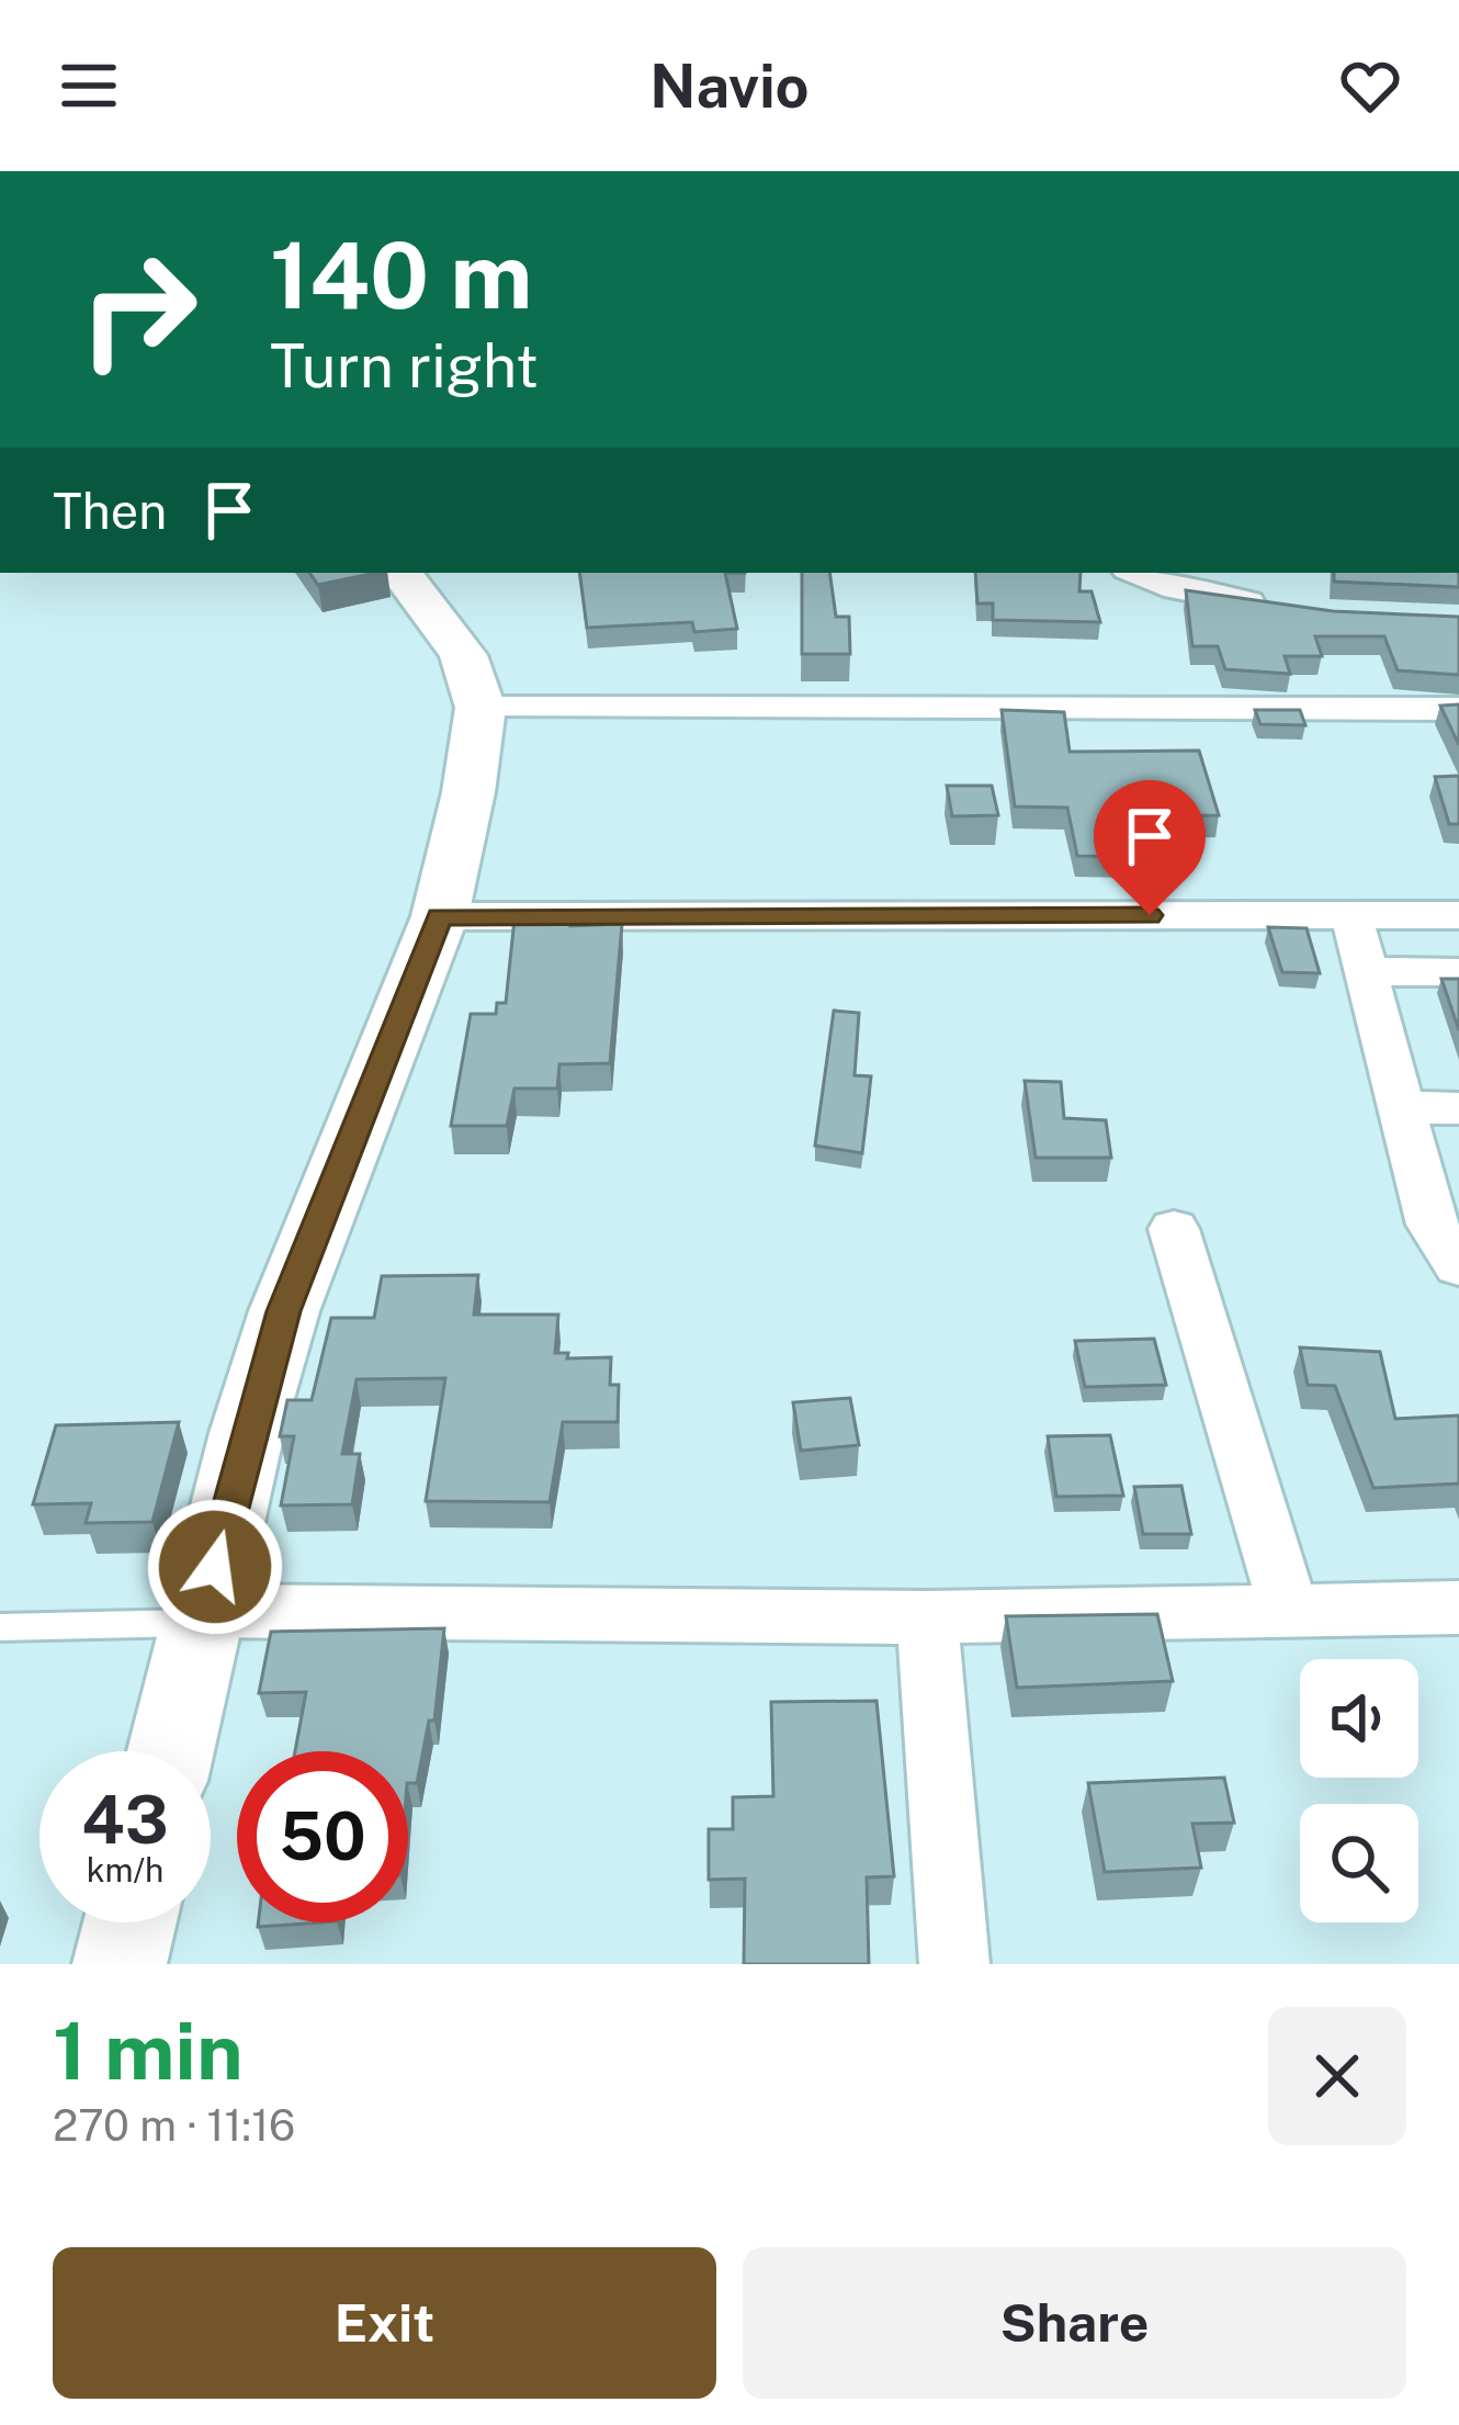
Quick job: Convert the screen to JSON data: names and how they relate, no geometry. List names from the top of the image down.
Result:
{
  "page": {
    "header": "Navio",
    "turn": ["140 m", "Turn right"],
    "then": "Then",
    "speed": "43 km/h",
    "limit": "50",
    "heading": ["1 min", "270 m · 11:16"],
    "buttons": ["Exit", "Share"]
  }
}
